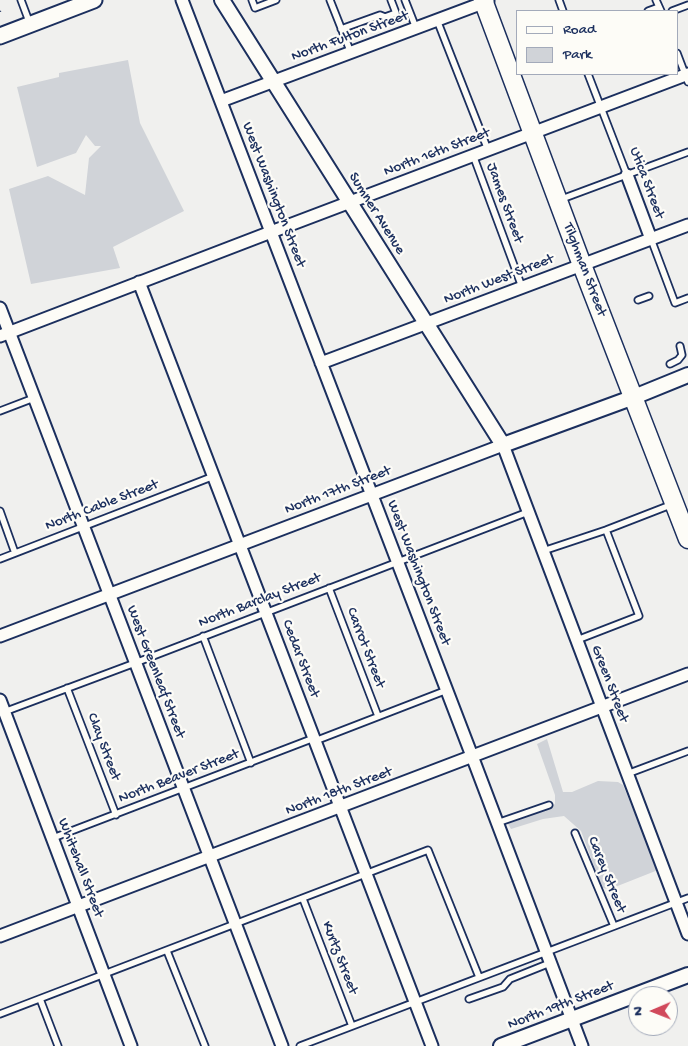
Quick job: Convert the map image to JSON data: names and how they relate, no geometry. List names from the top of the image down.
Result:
{
  "streets": {
    "main road": ["Tilghman Street"],
    "street": [
      "North Fulton Street",
      "North 16th Street",
      "Utica Street",
      "West Washington Street",
      "Sumner Avenue",
      "North West Street",
      "North 17th Street",
      "Cedar Street",
      "West Greenleaf Street",
      "Green Street",
      "North 18th Street",
      "Whitehall Street",
      "North 19th Street"
    ],
    "lane": [
      "James Street",
      "North Cable Street",
      "North Barclay Street",
      "Carrot Street",
      "Clay Street",
      "North Beaver Street",
      "Carey Street",
      "Kurtz Street"
    ]
  },
  "crossings": [
    ["North Fulton Street", "West Washington Street"],
    ["North Fulton Street", "James Street"],
    ["North Fulton Street", "Sumner Avenue"],
    ["North Fulton Street", "Tilghman Street"],
    ["North 16th Street", "Utica Street"],
    ["North 16th Street", "West Washington Street"],
    ["North 16th Street", "James Street"],
    ["North 16th Street", "Sumner Avenue"],
    ["North 16th Street", "Tilghman Street"],
    ["North 16th Street", "Cedar Street"],
    ["North 16th Street", "West Greenleaf Street"],
    ["Utica Street", "North West Street"],
    ["West Washington Street", "North West Street"],
    ["West Washington Street", "North 17th Street"],
    ["West Washington Street", "North Barclay Street"],
    ["West Washington Street", "North Beaver Street"],
    ["West Washington Street", "North 18th Street"],
    ["West Washington Street", "North 19th Street"],
    ["James Street", "North West Street"],
    ["Sumner Avenue", "North West Street"],
    ["Sumner Avenue", "North 17th Street"],
    ["Sumner Avenue", "Green Street"],
    ["Tilghman Street", "North West Street"],
    ["Tilghman Street", "North 17th Street"],
    ["North 17th Street", "Cedar Street"],
    ["North 17th Street", "West Greenleaf Street"],
    ["North 17th Street", "Green Street"],
    ["North Cable Street", "Cedar Street"],
    ["North Cable Street", "West Greenleaf Street"],
    ["North Barclay Street", "Carrot Street"],
    ["North Barclay Street", "Cedar Street"],
    ["North Barclay Street", "West Greenleaf Street"],
    ["North Barclay Street", "Green Street"],
    ["North Barclay Street", "Clay Street"],
    ["North Barclay Street", "Whitehall Street"],
    ["Carrot Street", "North Beaver Street"],
    ["Cedar Street", "North Beaver Street"],
    ["Cedar Street", "North 18th Street"],
    ["West Greenleaf Street", "North Beaver Street"],
    ["West Greenleaf Street", "North 18th Street"],
    ["Green Street", "North 18th Street"],
    ["Clay Street", "North Beaver Street"],
    ["North Beaver Street", "Whitehall Street"],
    ["North 18th Street", "Whitehall Street"]
  ],
  "legend": ["Road", "Park"],
  "north": "left"
}
